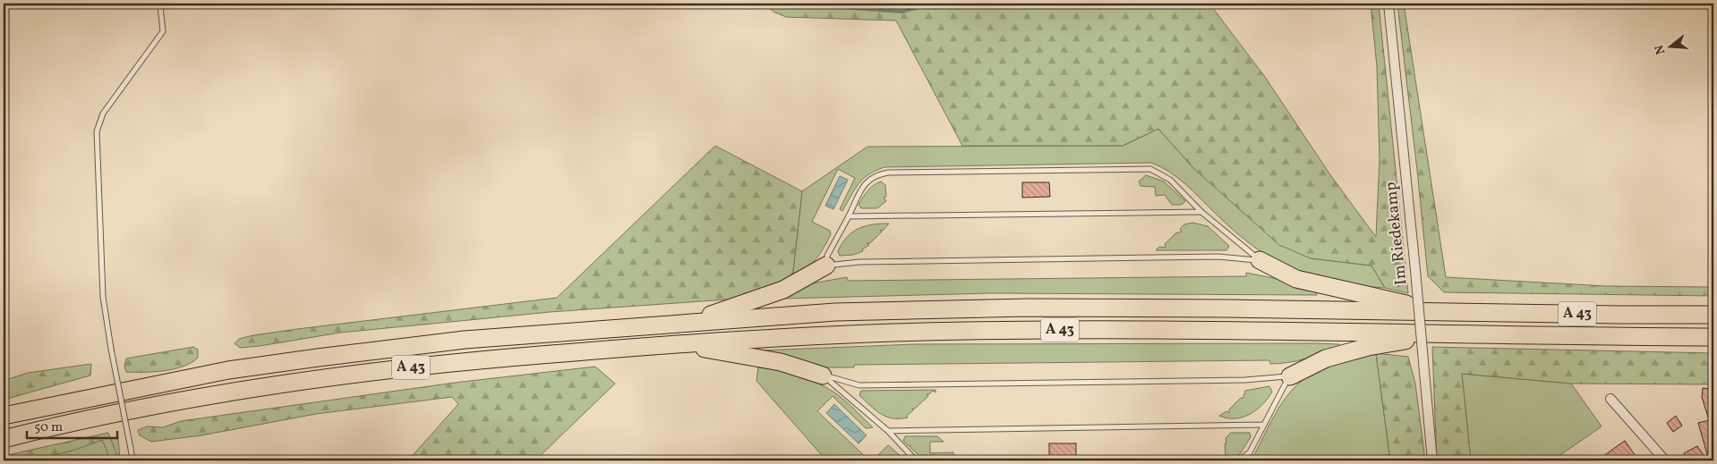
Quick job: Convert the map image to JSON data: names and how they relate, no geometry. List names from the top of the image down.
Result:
{
  "streets": {
    "highway": ["A 43"],
    "street": ["Im Riedekamp"]
  },
  "scale_bar": "50 m",
  "north": "left"
}
